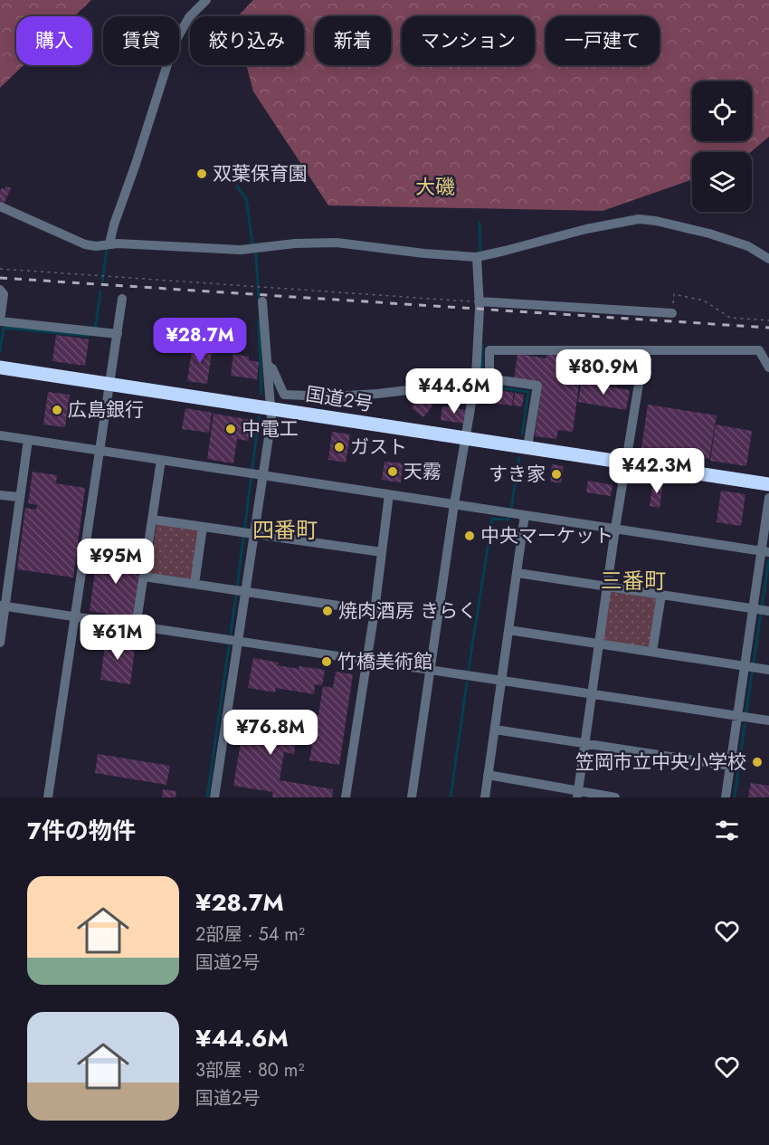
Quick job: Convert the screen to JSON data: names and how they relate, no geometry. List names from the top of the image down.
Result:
{
  "streets": {
    "highway": ["国道2号"]
  },
  "districts": ["大磯", "四番町", "三番町"],
  "places": [
    "双葉保育園",
    "広島銀行",
    "中電工",
    "ガスト",
    "天霧",
    "すき家",
    "中央マーケット",
    "焼肉酒房 きらく",
    "竹橋美術館",
    "笠岡市立中央小学校"
  ],
  "page": {
    "chip": [
      "購入",
      "賃貸",
      "絞り込み",
      "新着",
      "マンション",
      "一戸建て"
    ],
    "price": [
      "¥28.7M",
      "¥80.9M",
      "¥44.6M",
      "¥42.3M",
      "¥95M",
      "¥61M",
      "¥76.8M"
    ],
    "heading": "7件の物件",
    "list": [
      {
        "name": "¥28.7M",
        "note": "2部屋 · 54 m² · 国道2号"
      },
      {
        "name": "¥44.6M",
        "note": "3部屋 · 80 m² · 国道2号"
      }
    ]
  }
}
